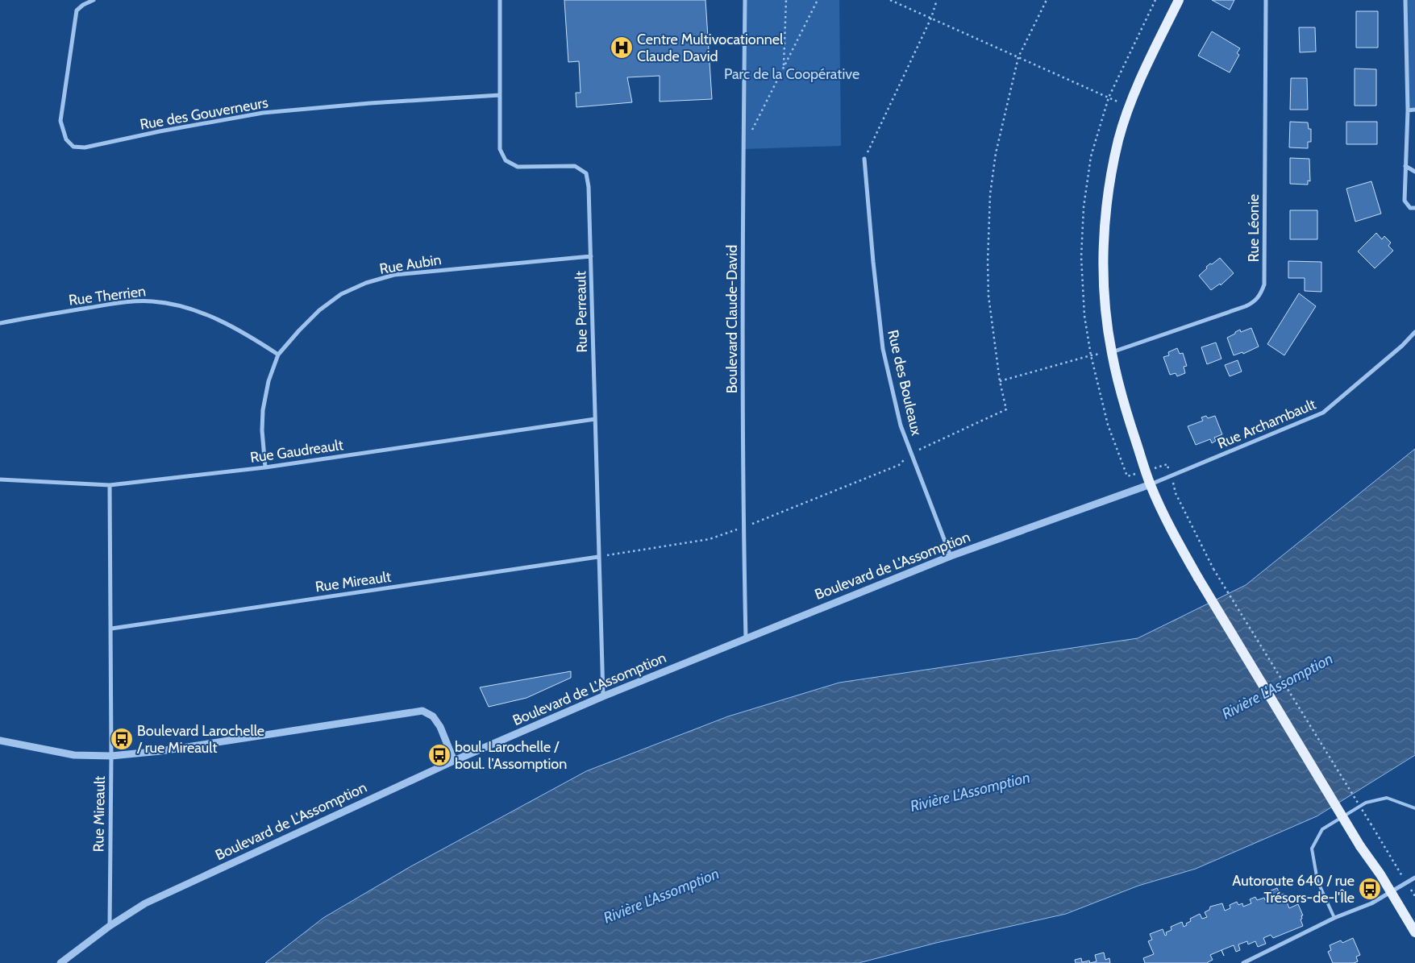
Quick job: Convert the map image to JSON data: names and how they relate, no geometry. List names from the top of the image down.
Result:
{
  "streets": {
    "street": [
      "Rue des Gouverneurs",
      "Rue Léonie",
      "Rue Aubin",
      "Rue Therrien",
      "Rue Perreault",
      "Boulevard Claude-David",
      "Rue des Bouleaux",
      "Rue Archambault",
      "Rue Gaudreault",
      "Boulevard de L'Assomption",
      "Rue Mireault"
    ]
  },
  "crossings": [
    ["Rue des Gouverneurs", "Rue Perreault"],
    ["Rue Aubin", "Rue Therrien"],
    ["Rue Aubin", "Rue Perreault"],
    ["Rue Aubin", "Rue Gaudreault"],
    ["Rue Perreault", "Rue Gaudreault"],
    ["Rue Perreault", "Boulevard de L'Assomption"],
    ["Rue Perreault", "Rue Mireault"],
    ["Boulevard Claude-David", "Boulevard de L'Assomption"],
    ["Rue des Bouleaux", "Boulevard de L'Assomption"],
    ["Rue Archambault", "Boulevard de L'Assomption"],
    ["Rue Gaudreault", "Rue Mireault"],
    ["Boulevard de L'Assomption", "Rue Mireault"]
  ],
  "water": ["Rivière L'Assomption"],
  "parks": ["Parc de la Coopérative"],
  "places": {
    "hospital": ["Centre Multivocationnel Claude David"],
    "bus stop": ["Boulevard Larochelle / rue Mireault", "boul. Larochelle / boul. l'Assomption", "Autoroute 640 / rue Trésors-de-l'Île"]
  }
}
